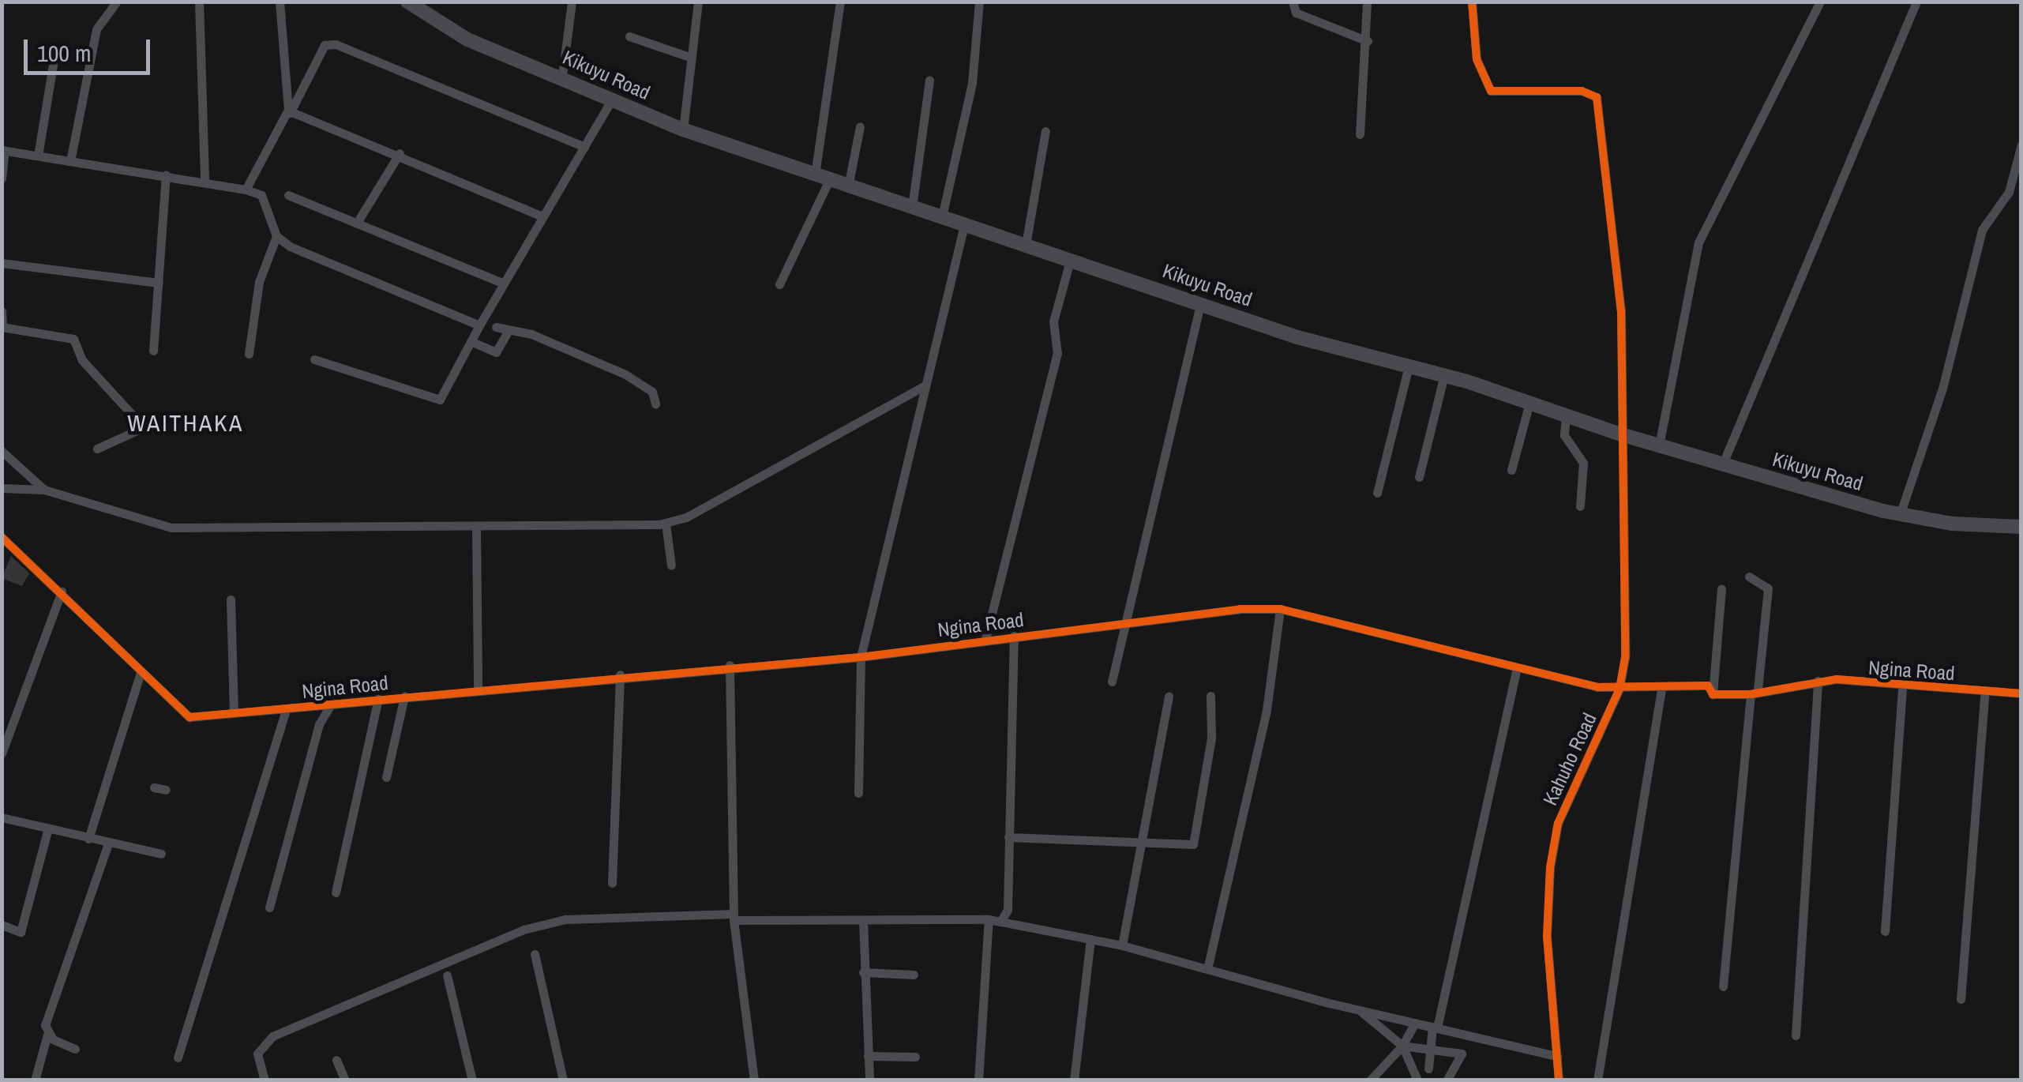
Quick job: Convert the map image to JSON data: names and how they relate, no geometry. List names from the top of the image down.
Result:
{
  "streets": {
    "main road": ["Kikuyu Road"],
    "street": ["Ngina Road", "Kahuho Road"]
  },
  "crossings": [
    ["Kikuyu Road", "Kahuho Road"],
    ["Ngina Road", "Kahuho Road"]
  ],
  "districts": ["WAITHAKA"],
  "scale_bar": "100 m"
}
